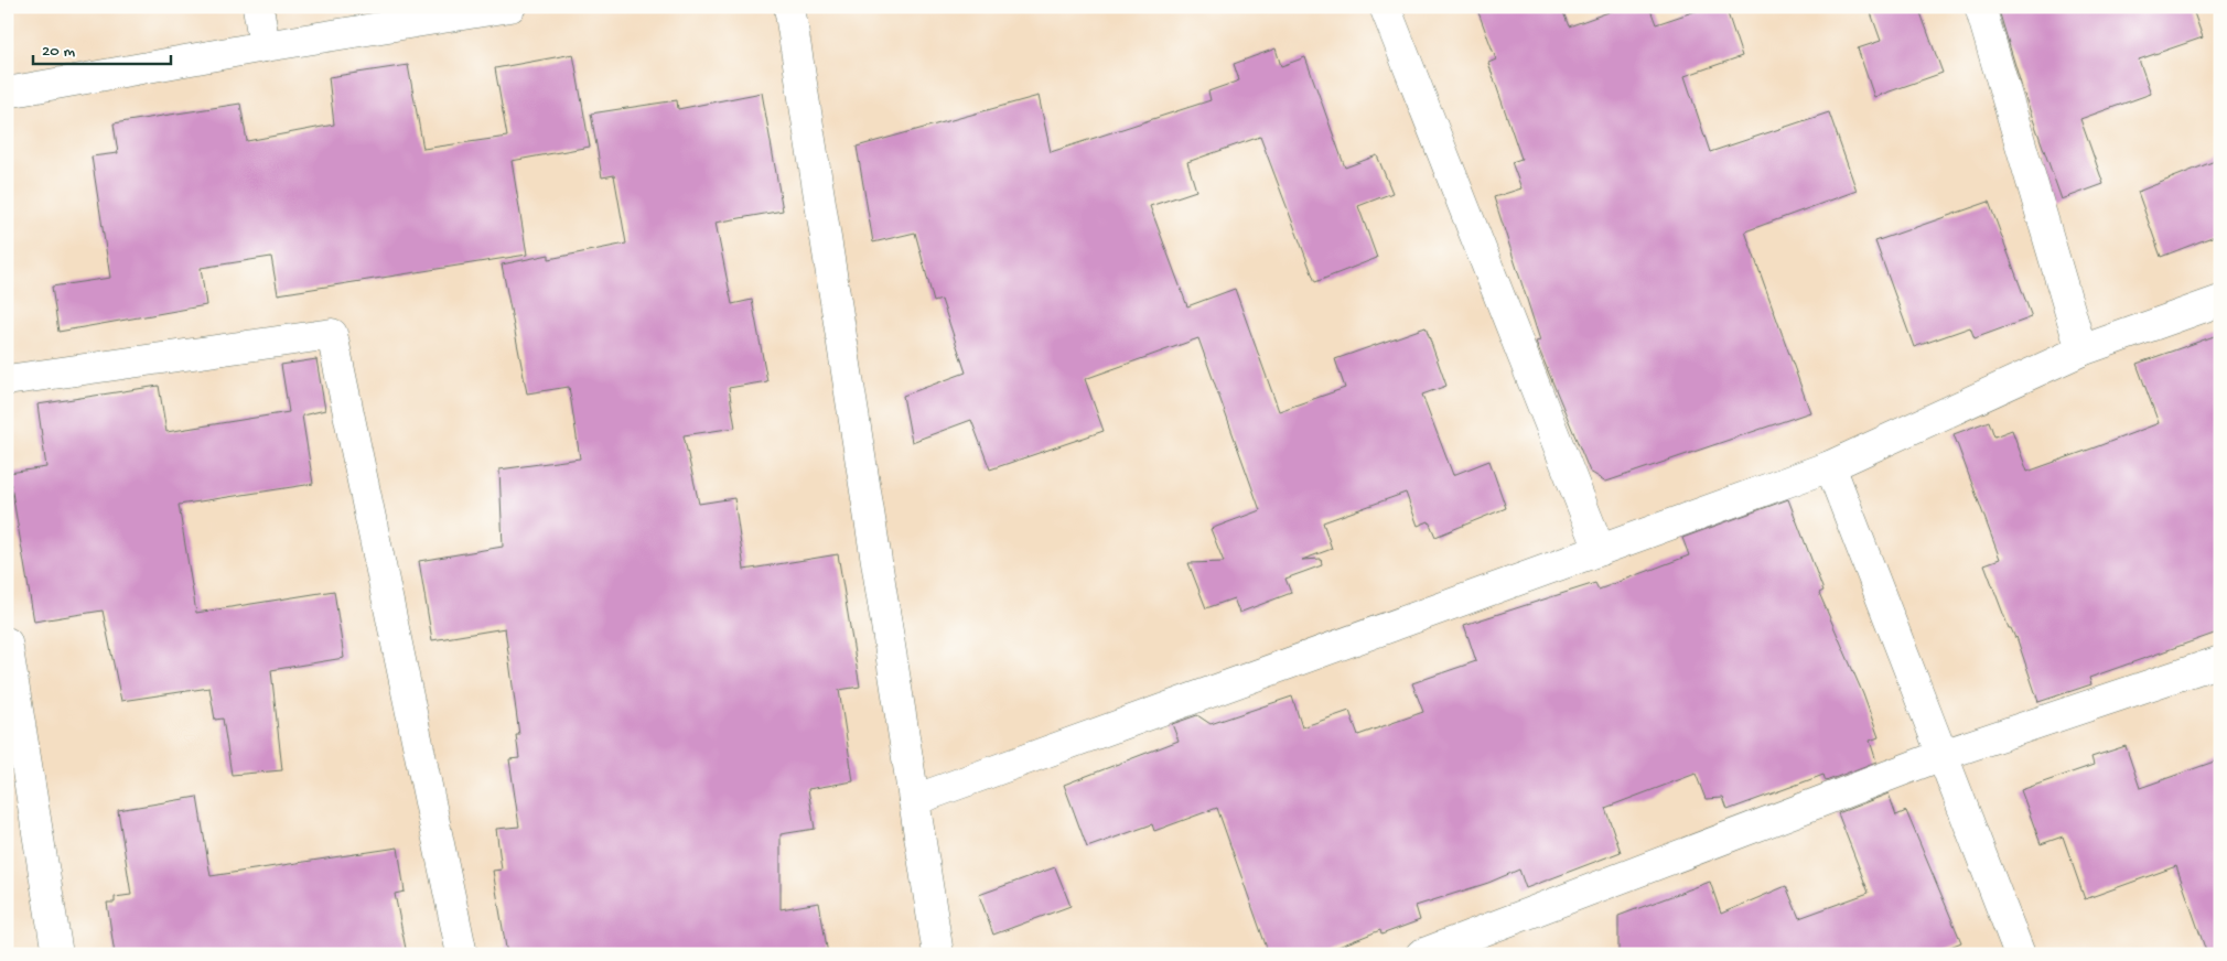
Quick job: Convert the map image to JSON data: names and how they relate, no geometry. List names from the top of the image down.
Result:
{
  "scale_bar": "20 m"
}
